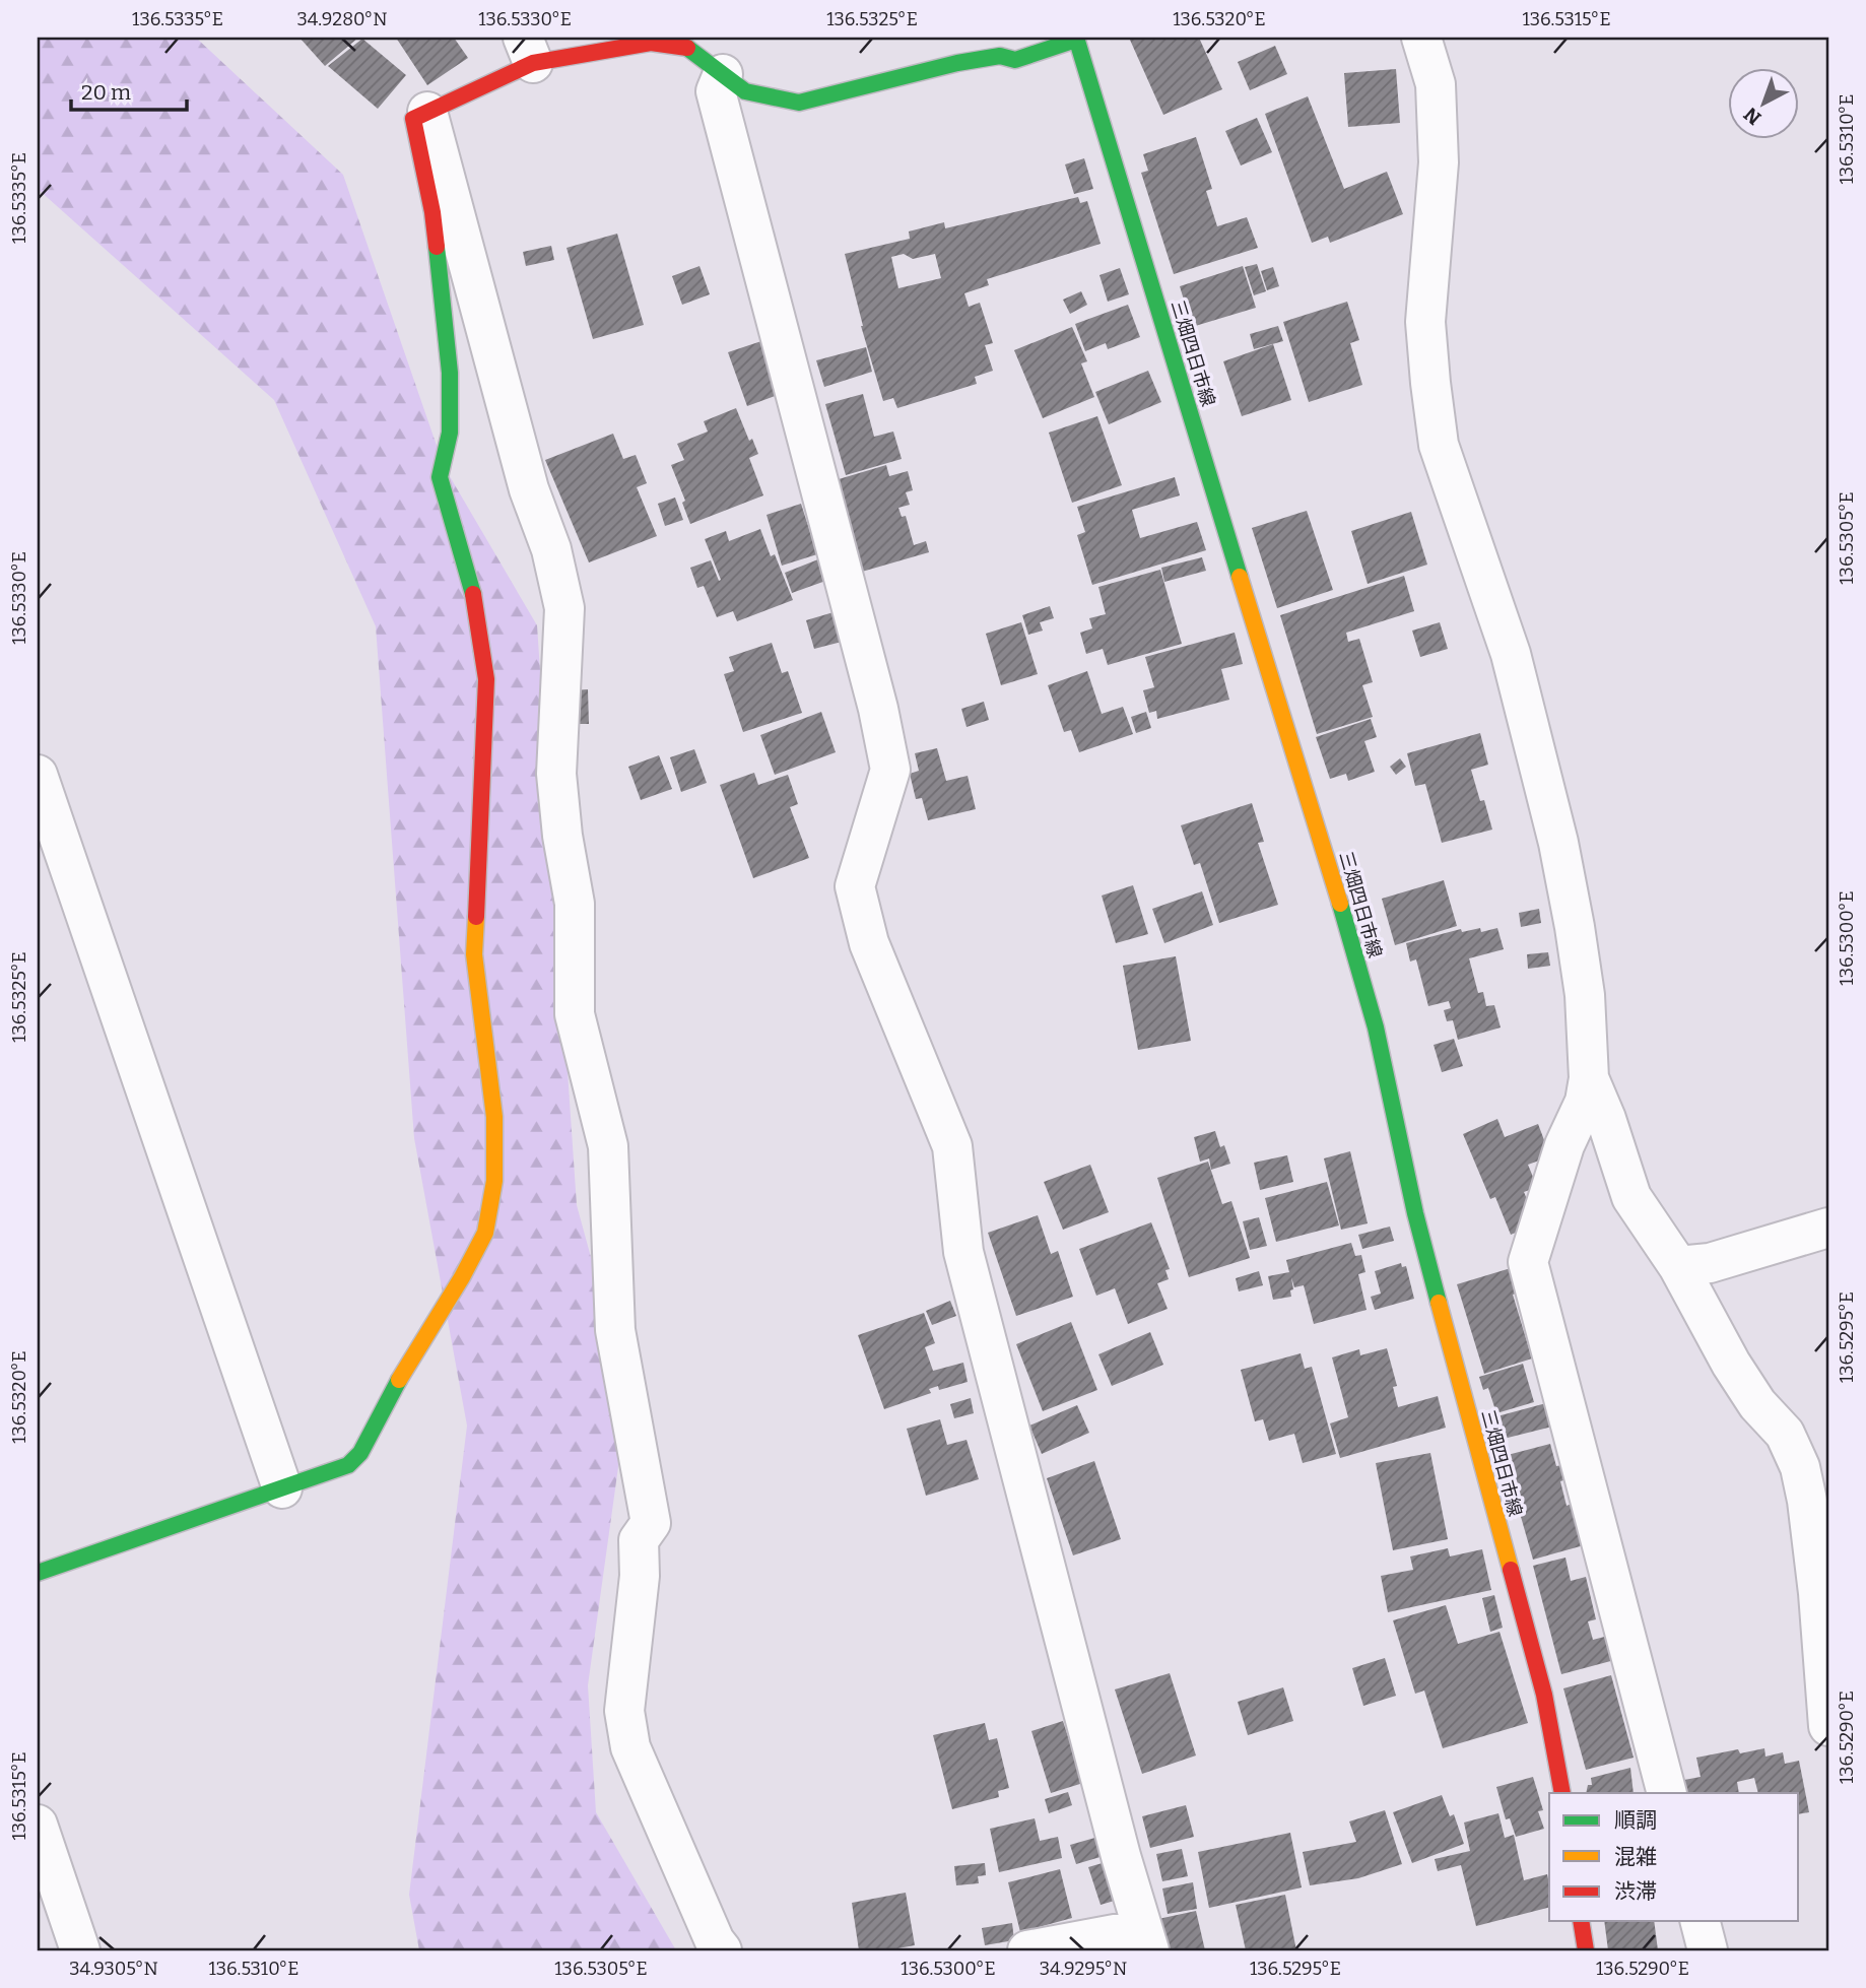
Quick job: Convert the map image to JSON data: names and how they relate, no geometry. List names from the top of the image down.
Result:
{
  "streets": {
    "street": ["三畑四日市線"]
  },
  "legend": ["順調", "混雑", "渋滞"],
  "scale_bar": "20 m",
  "north": "bottom left",
  "coordinates": [
    "136.5335°E",
    "34.9280°N",
    "136.5330°E",
    "136.5325°E",
    "136.5320°E",
    "136.5315°E",
    "136.5310°E",
    "136.5305°E",
    "136.5300°E",
    "136.5295°E",
    "136.5290°E",
    "34.9305°N",
    "34.9295°N"
  ]
}
